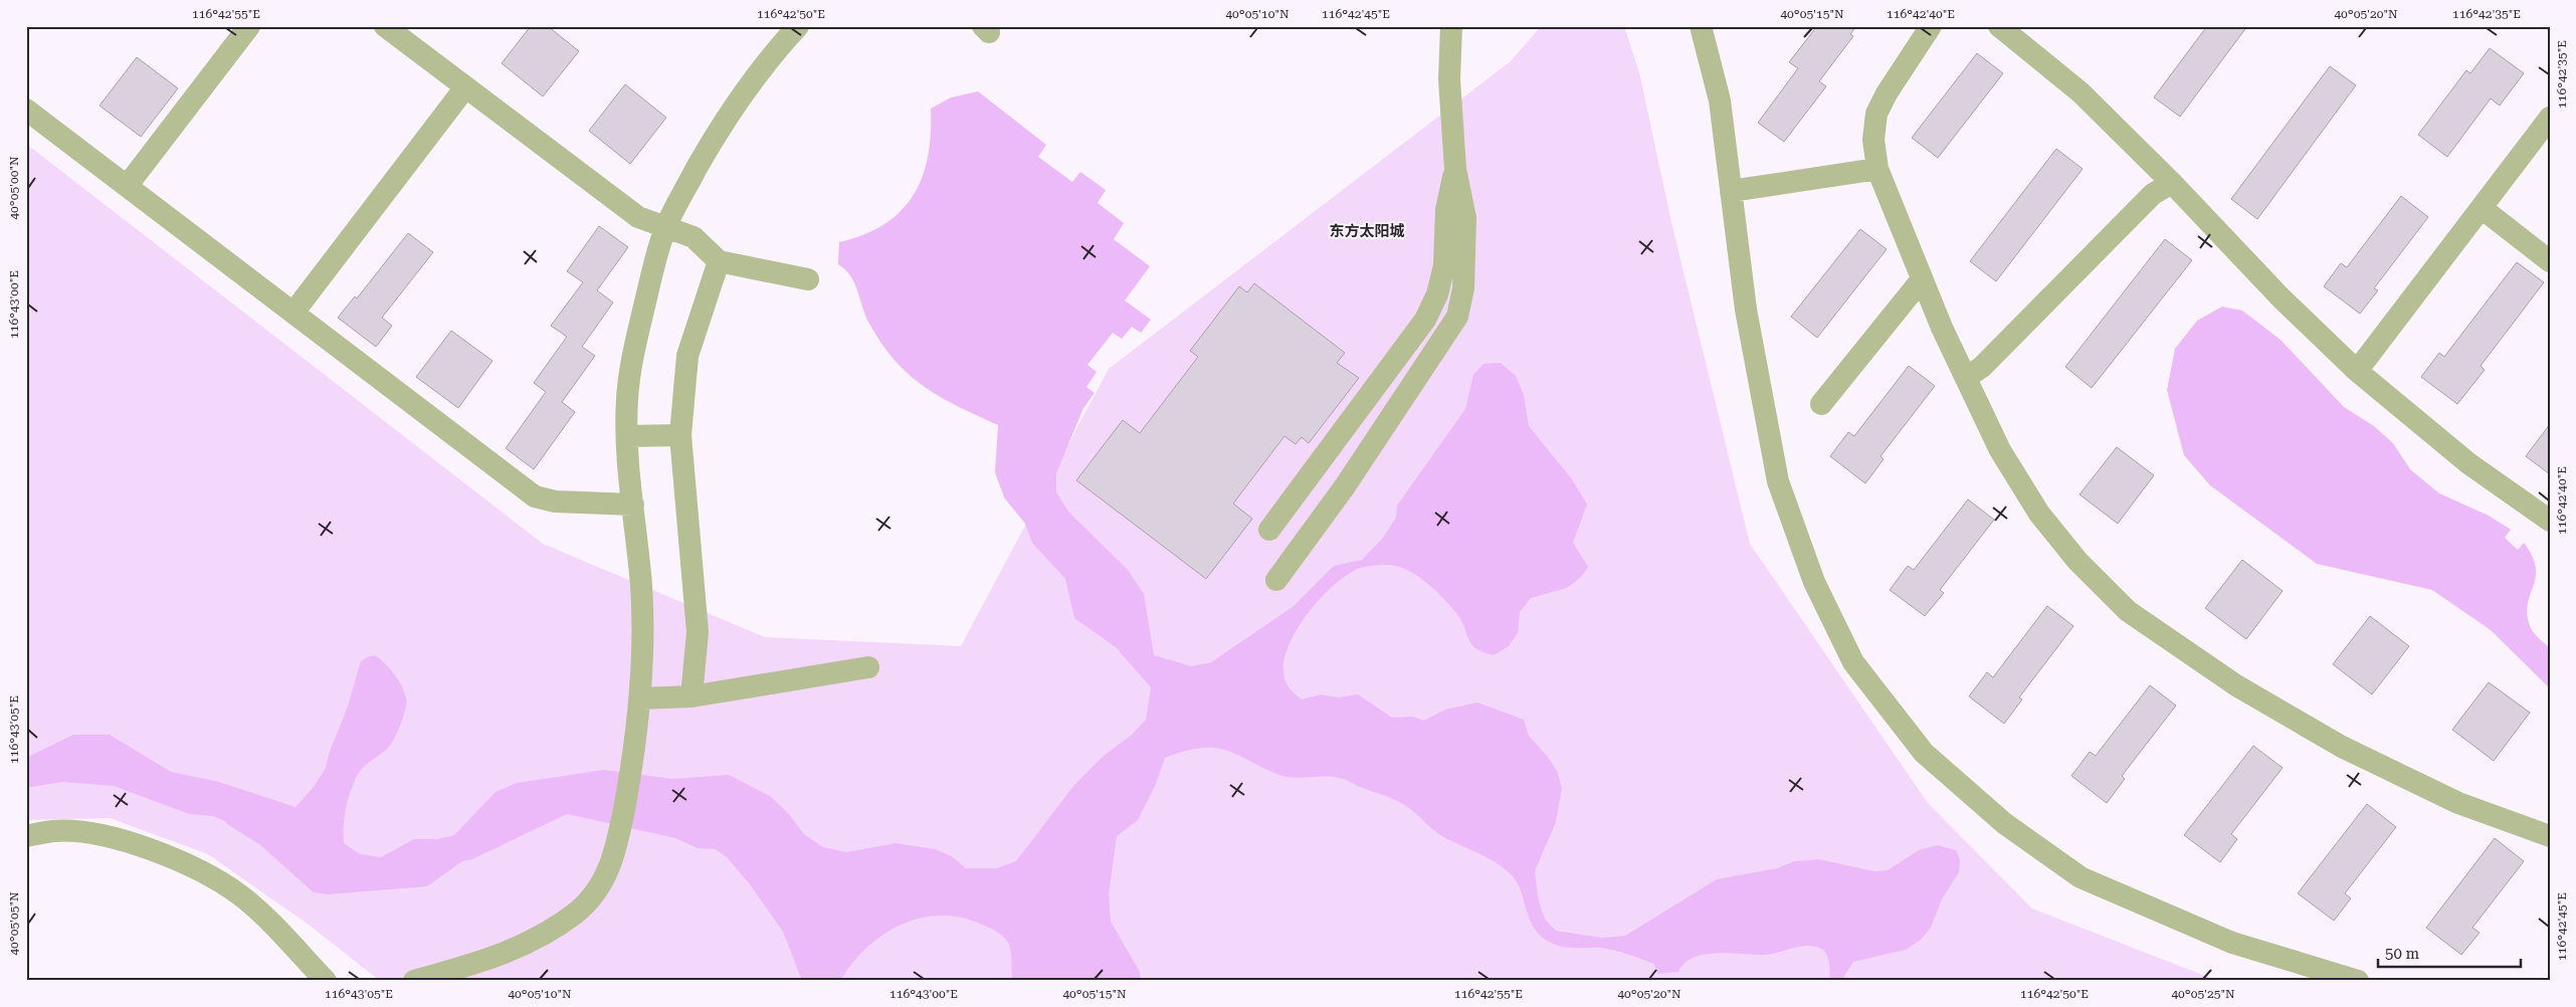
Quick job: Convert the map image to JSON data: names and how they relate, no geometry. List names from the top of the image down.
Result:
{
  "districts": ["东方太阳城"],
  "scale_bar": "50 m",
  "coordinates": [
    "116°42'55\"E",
    "116°42'50\"E",
    "40°05'10\"N",
    "116°42'45\"E",
    "40°05'15\"N",
    "116°42'40\"E",
    "40°05'20\"N",
    "116°42'35\"E",
    "40°05'00\"N",
    "116°43'00\"E",
    "116°43'05\"E",
    "40°05'05\"N",
    "40°05'25\"N"
  ]
}
